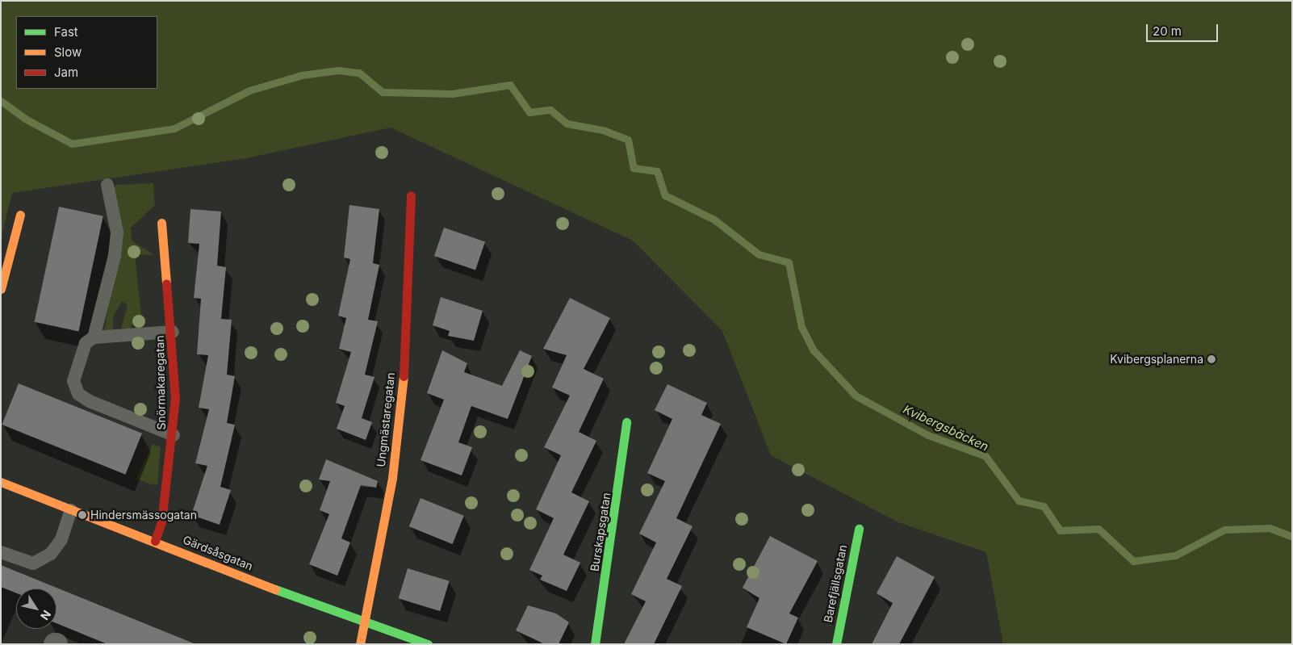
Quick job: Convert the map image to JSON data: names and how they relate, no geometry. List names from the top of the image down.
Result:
{
  "streets": {
    "street": [
      "Snörmakaregatan",
      "Ungmästaregatan",
      "Burskapsgatan",
      "Gärdsåsgatan",
      "Barefjällsgatan"
    ]
  },
  "crossings": [
    ["Snörmakaregatan", "Gärdsåsgatan"],
    ["Ungmästaregatan", "Gärdsåsgatan"]
  ],
  "water": ["Kvibergsbäcken"],
  "places": ["Kvibergsplanerna", "Hindersmässogatan"],
  "legend": ["Fast", "Slow", "Jam"],
  "scale_bar": "20 m",
  "north": "bottom right"
}
